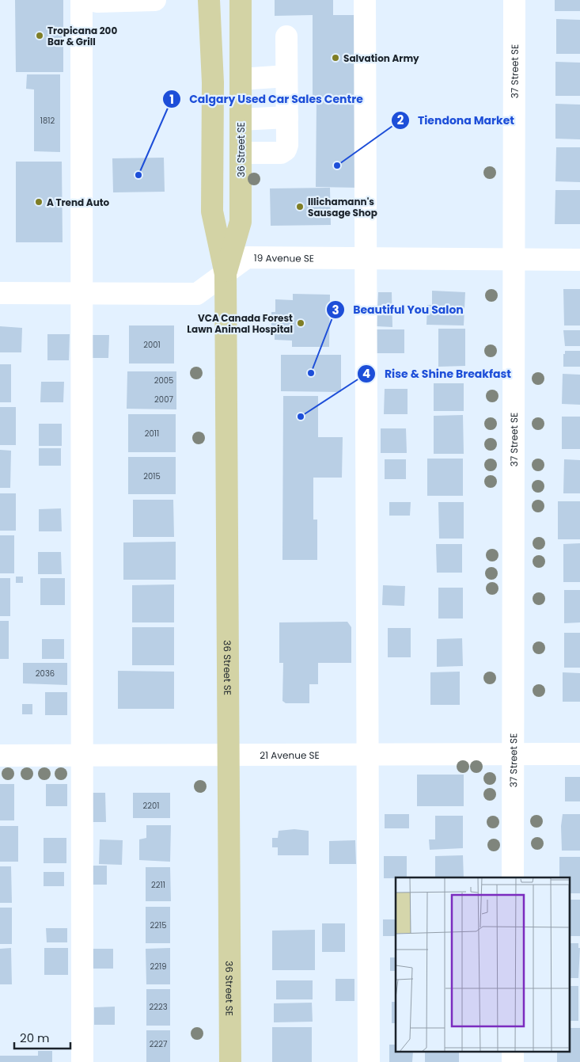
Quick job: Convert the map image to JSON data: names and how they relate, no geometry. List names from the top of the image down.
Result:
{
  "streets": {
    "main road": ["36 Street SE"],
    "street": ["37 Street SE", "19 Avenue SE", "21 Avenue SE"]
  },
  "crossings": [
    ["37 Street SE", "19 Avenue SE"],
    ["37 Street SE", "21 Avenue SE"],
    ["36 Street SE", "19 Avenue SE"],
    ["36 Street SE", "21 Avenue SE"]
  ],
  "places": [
    "Tropicana 200 Bar & Grill",
    "Salvation Army",
    "Tiendona Market",
    "Calgary Used Car Sales Centre",
    "A Trend Auto",
    "Illichamann's Sausage Shop",
    "VCA Canada Forest Lawn Animal Hospital",
    "Beautiful You Salon",
    "Rise & Shine Breakfast"
  ],
  "house_numbers": [
    "1812",
    "2001",
    "2005",
    "2007",
    "2011",
    "2015",
    "2036",
    "2201",
    "2211",
    "2215",
    "2219",
    "2223",
    "2227"
  ],
  "scale_bar": "20 m"
}
